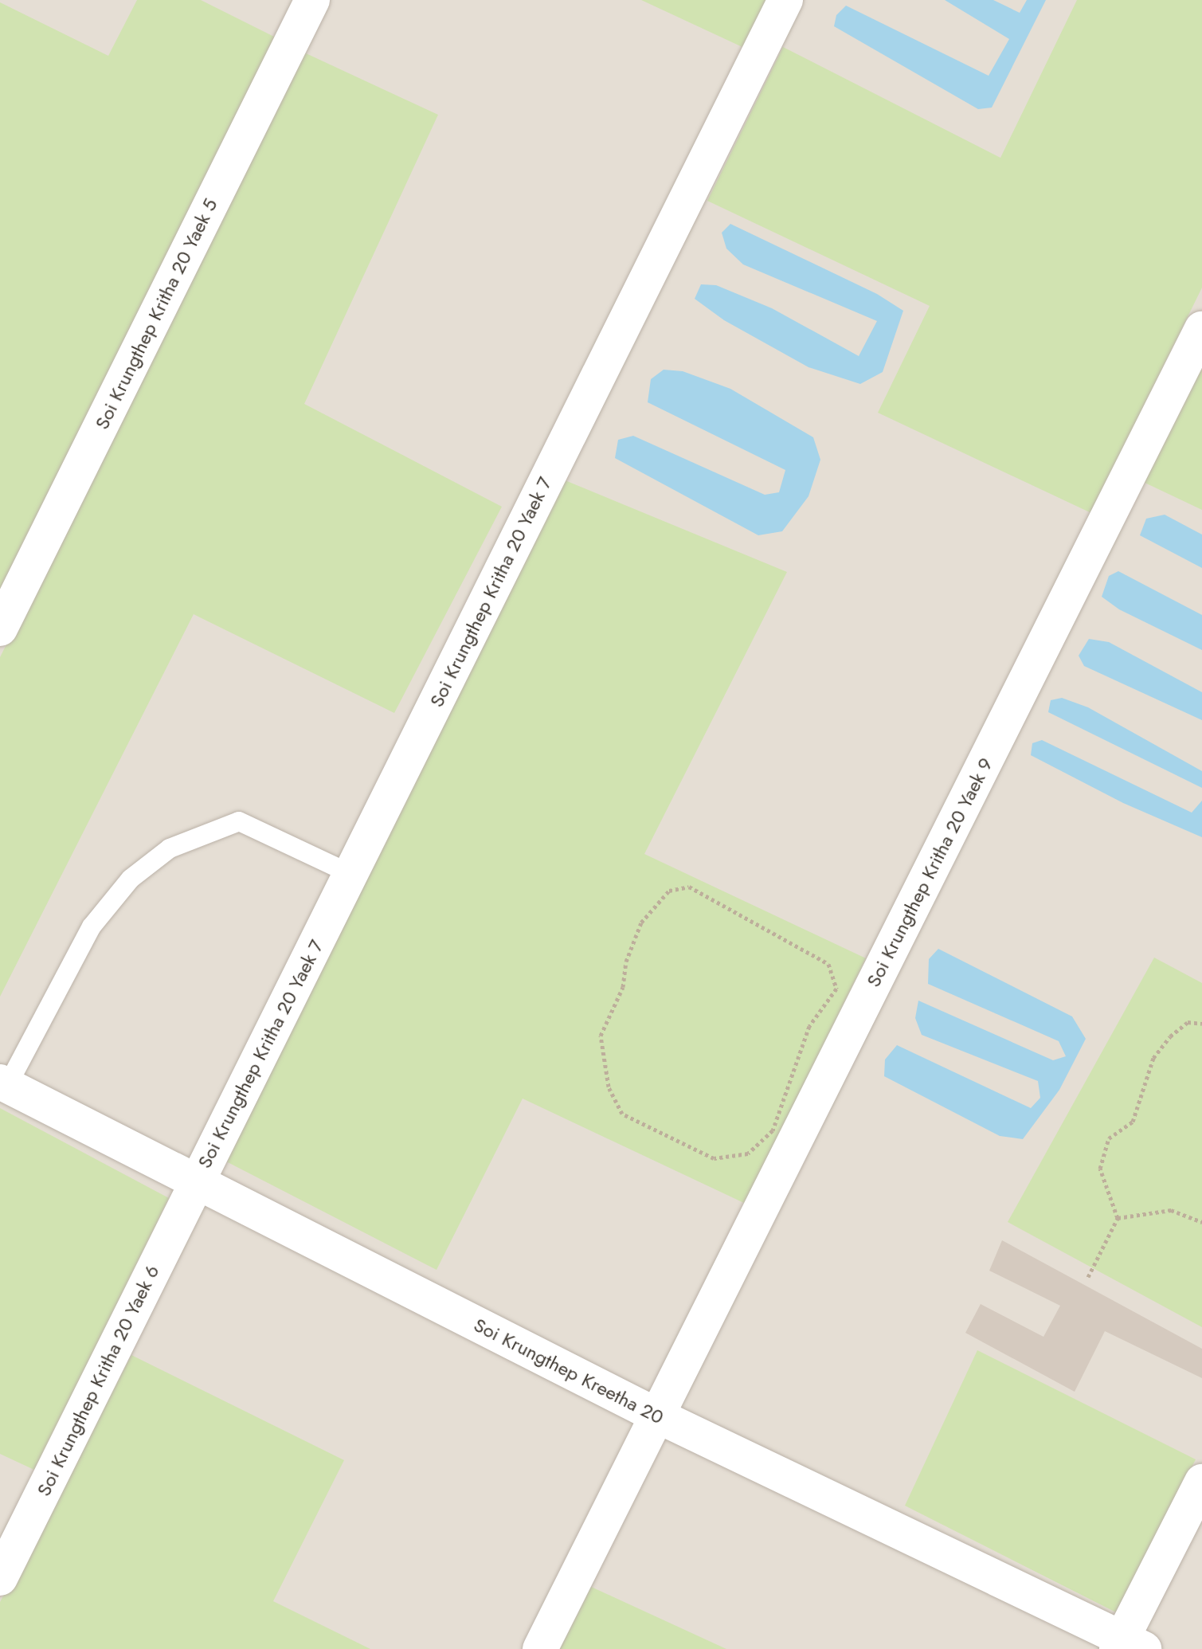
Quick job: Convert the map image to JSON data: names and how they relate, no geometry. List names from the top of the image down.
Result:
{
  "streets": {
    "street": [
      "Soi Krungthep Kritha 20 Yaek 5",
      "Soi Krungthep Kritha 20 Yaek 7",
      "Soi Krungthep Kritha 20 Yaek 9",
      "Soi Krungthep Kreetha 20",
      "Soi Krungthep Kritha 20 Yaek 6"
    ]
  },
  "crossings": [
    ["Soi Krungthep Kritha 20 Yaek 7", "Soi Krungthep Kreetha 20"],
    ["Soi Krungthep Kritha 20 Yaek 7", "Soi Krungthep Kritha 20 Yaek 6"],
    ["Soi Krungthep Kritha 20 Yaek 9", "Soi Krungthep Kreetha 20"],
    ["Soi Krungthep Kreetha 20", "Soi Krungthep Kritha 20 Yaek 6"]
  ]
}
